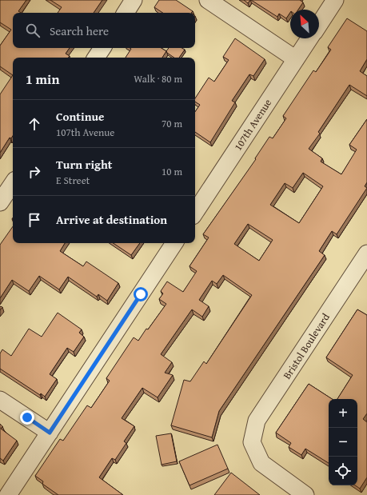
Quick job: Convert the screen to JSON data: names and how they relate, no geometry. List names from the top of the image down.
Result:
{
  "streets": {
    "street": ["107th Avenue", "Bristol Boulevard"]
  },
  "north": "top left",
  "page": {
    "search": "Search here",
    "heading": ["1 min", "Walk · 80 m"],
    "list": [
      ["Continue", "107th Avenue", "70 m"],
      ["Turn right", "E Street", "10 m"],
      "Arrive at destination"
    ],
    "map_buttons": ["+", "−"]
  }
}
